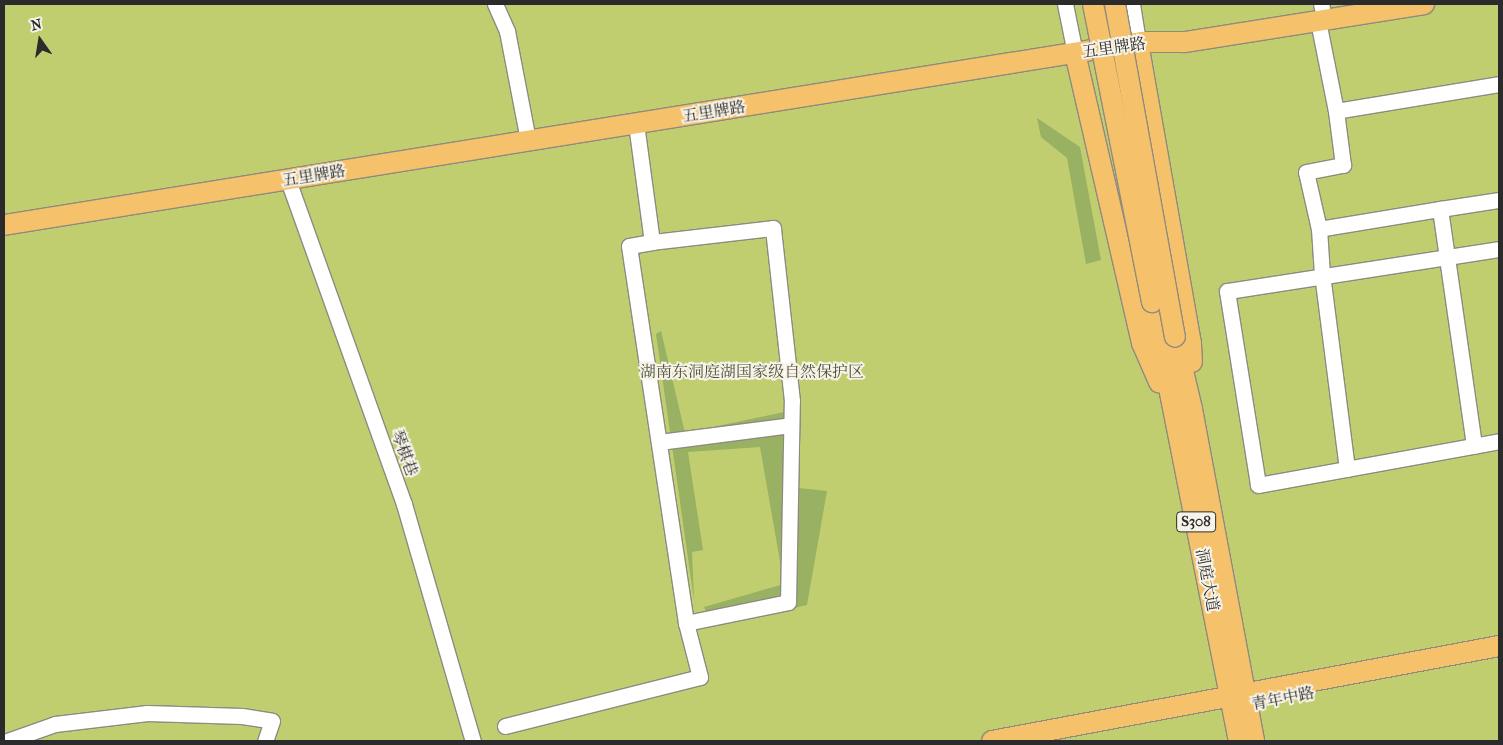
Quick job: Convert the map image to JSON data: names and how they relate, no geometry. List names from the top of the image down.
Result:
{
  "streets": {
    "main road": [
      "五里牌路",
      "S308",
      "洞庭大道",
      "青年中路"
    ],
    "street": ["琴棋巷"]
  },
  "crossings": [
    ["五里牌路", "琴棋巷"],
    ["洞庭大道", "青年中路"]
  ],
  "parks": ["湖南东洞庭湖国家级自然保护区"],
  "north": "top"
}
